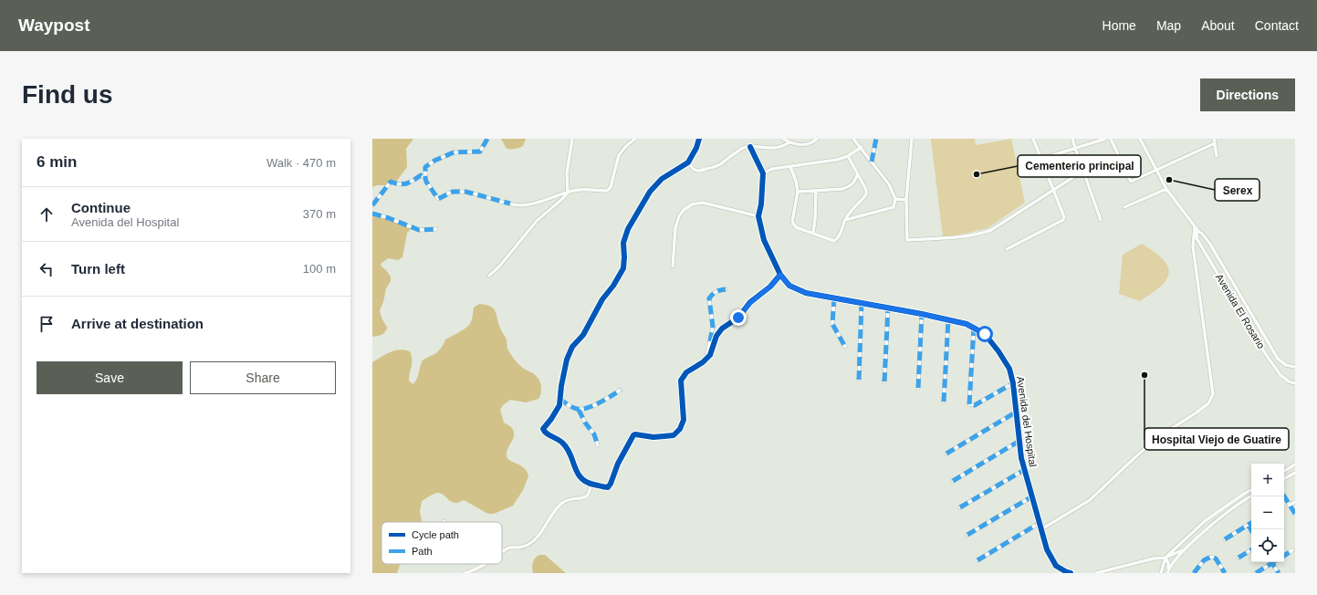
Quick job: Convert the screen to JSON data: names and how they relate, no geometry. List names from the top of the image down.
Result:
{
  "streets": {
    "street": ["Avenida El Rosario", "Avenida del Hospital"]
  },
  "places": ["Cementerio principal", "Serex", "Hospital Viejo de Guatire"],
  "legend": ["Cycle path", "Path"],
  "page": {
    "header": "Waypost",
    "nav": [
      "Home",
      "Map",
      "About",
      "Contact"
    ],
    "buttons": [
      "Directions",
      ["Save", "Share"]
    ],
    "title": "Find us",
    "heading": ["6 min", "Walk · 470 m"],
    "list": [
      ["Continue", "Avenida del Hospital", "370 m"],
      ["Turn left", "100 m"],
      "Arrive at destination"
    ],
    "map_buttons": ["+", "−"]
  }
}
